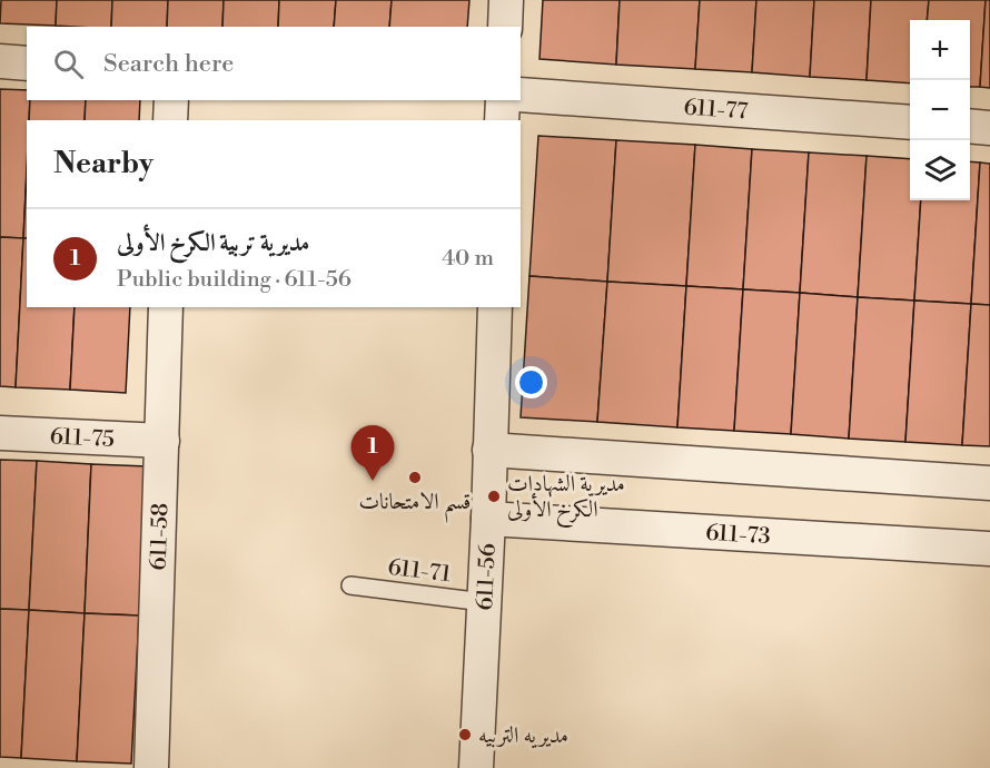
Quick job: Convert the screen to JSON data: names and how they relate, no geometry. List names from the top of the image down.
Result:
{
  "streets": {
    "street": [
      "611-77",
      "611-75",
      "611-73",
      "611-58",
      "611-56"
    ],
    "lane": ["611-71"]
  },
  "crossings": [
    ["611-75", "611-58"],
    ["611-73", "611-56"],
    ["611-71", "611-56"]
  ],
  "places": ["قسم الامتحانات", "مديرية الشهادات الكرخ الأولى", "مديريه التربيه"],
  "page": {
    "map_buttons": ["+", "−"],
    "search": "Search here",
    "heading": "Nearby",
    "list": [
      {
        "mark": "1",
        "name": "مديرية تربية الكرخ الأولى",
        "note": "Public building · 611-56",
        "value": "40 m"
      }
    ],
    "pins": "1"
  }
}
